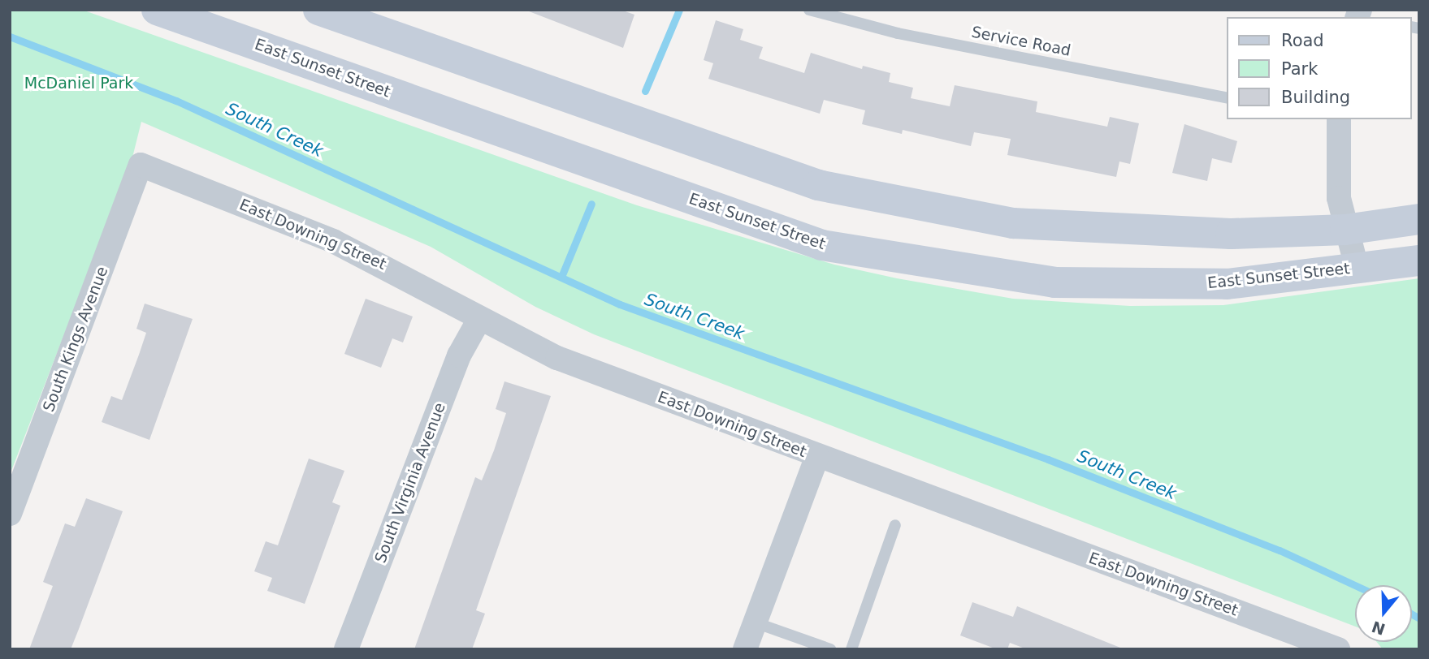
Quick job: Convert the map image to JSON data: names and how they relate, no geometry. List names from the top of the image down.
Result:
{
  "streets": {
    "main road": ["East Sunset Street"],
    "street": ["East Downing Street", "South Kings Avenue", "South Virginia Avenue"],
    "lane": ["Service Road"]
  },
  "crossings": [
    ["East Downing Street", "South Kings Avenue"],
    ["East Downing Street", "South Virginia Avenue"]
  ],
  "water": ["South Creek"],
  "parks": ["McDaniel Park"],
  "legend": ["Road", "Park", "Building"],
  "north": "bottom"
}
